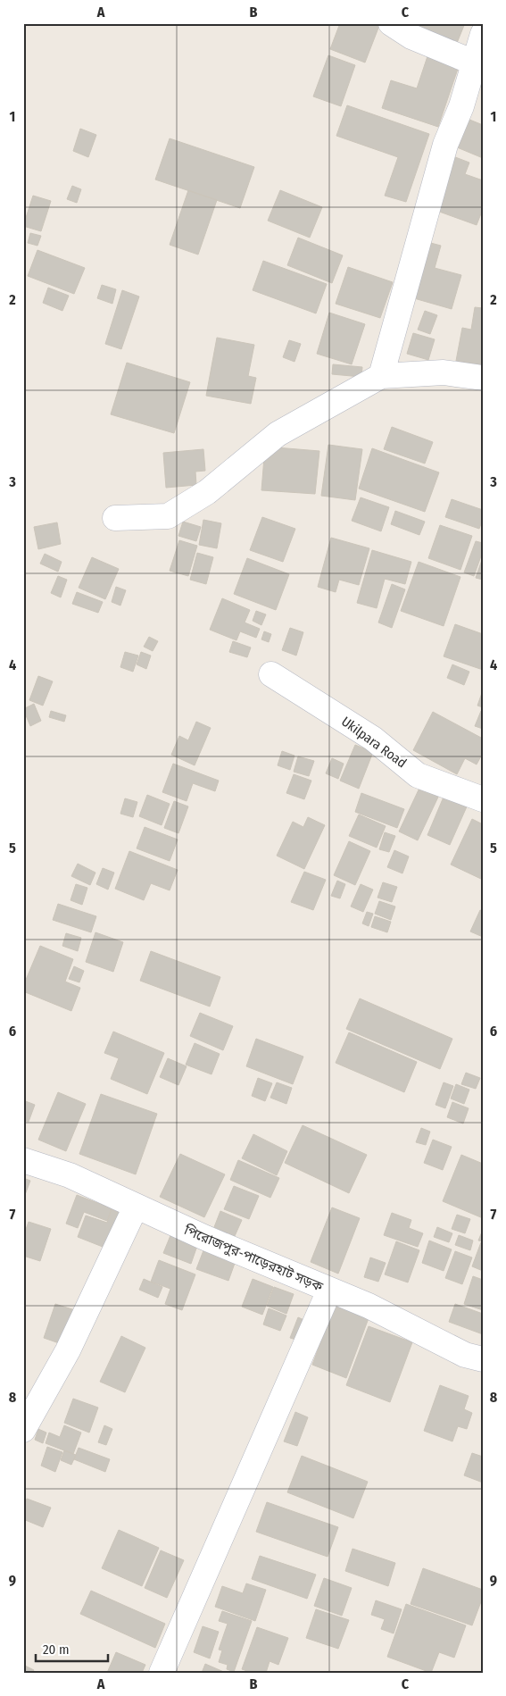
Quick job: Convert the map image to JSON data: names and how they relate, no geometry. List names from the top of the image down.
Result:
{
  "streets": {
    "street": ["Ukilpara Road", "পিরোজপুর-পাড়েরহাট সড়ক"]
  },
  "scale_bar": "20 m",
  "grid": {
    "columns": ["A", "B", "C"],
    "rows": [
      "1",
      "2",
      "3",
      "4",
      "5",
      "6",
      "7",
      "8",
      "9"
    ]
  }
}
